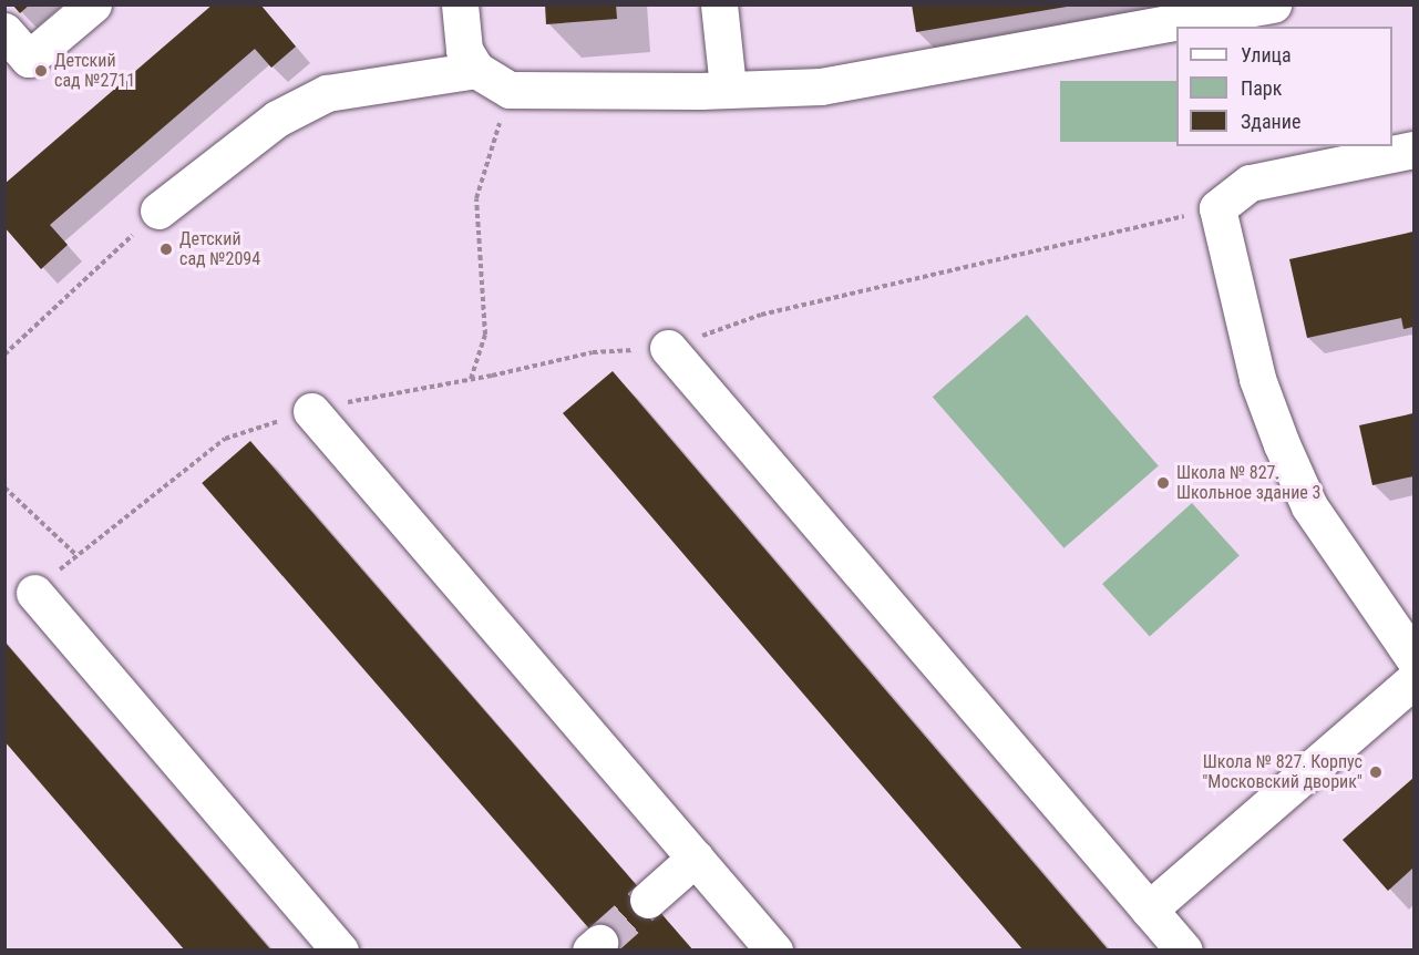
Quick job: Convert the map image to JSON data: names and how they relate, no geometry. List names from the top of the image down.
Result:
{
  "places": [
    "Детский сад №2711",
    "Детский сад №2094",
    "Школа № 827. Школьное здание 3",
    "Школа № 827. Корпус \"Московский дворик\""
  ],
  "legend": ["Улица", "Парк", "Здание"]
}
